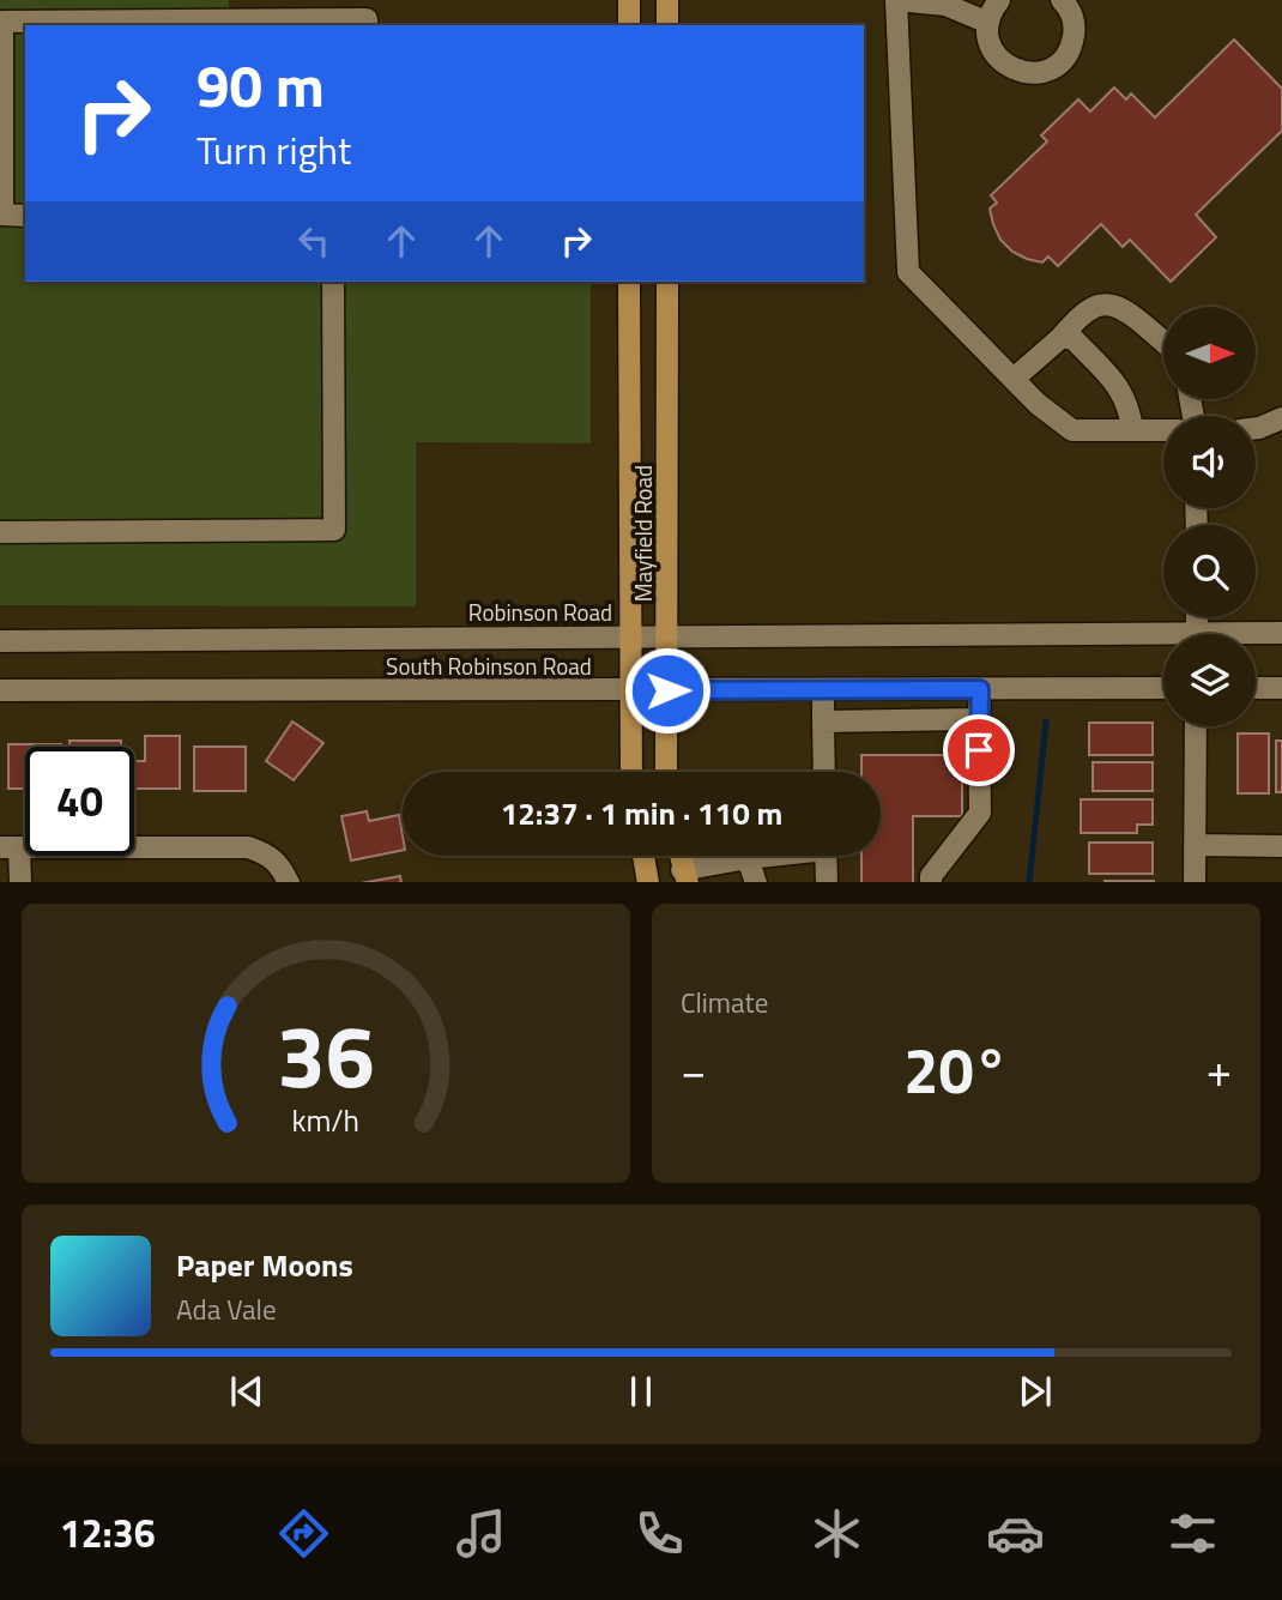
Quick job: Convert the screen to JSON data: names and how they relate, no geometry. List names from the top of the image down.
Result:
{
  "streets": {
    "main road": ["Mayfield Road"],
    "street": ["Robinson Road", "South Robinson Road"]
  },
  "crossings": [
    ["Mayfield Road", "Robinson Road"],
    ["Mayfield Road", "South Robinson Road"]
  ],
  "north": "right",
  "page": {
    "turn": ["90 m", "Turn right"],
    "limit": "40",
    "trip": "12:37 · 1 min · 110 m",
    "tile": "Climate",
    "heat": ["−", "20°", "+"],
    "song": ["Paper Moons", "Ada Vale"],
    "tabs": "12:36",
    "gauge": ["36", "km/h"]
  }
}
